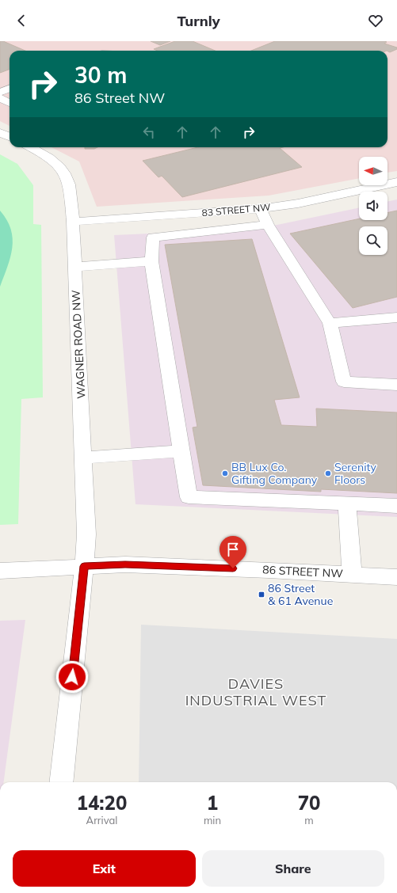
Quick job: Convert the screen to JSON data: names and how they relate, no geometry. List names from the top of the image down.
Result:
{
  "streets": {
    "street": ["83 STREET NW", "WAGNER ROAD NW", "86 STREET NW"]
  },
  "crossings": [
    ["83 STREET NW", "WAGNER ROAD NW"],
    ["WAGNER ROAD NW", "86 STREET NW"]
  ],
  "districts": ["DAVIES INDUSTRIAL WEST"],
  "places": {
    "other": ["BB Lux Co. Gifting Company", "Serenity Floors"],
    "transit": ["86 Street & 61 Avenue"]
  },
  "north": "left",
  "page": {
    "header": "Turnly",
    "turn": ["30 m", "86 Street NW"],
    "eta": [
      "14:20",
      "Arrival",
      "1",
      "min",
      "70",
      "m"
    ],
    "buttons": ["Exit", "Share"]
  }
}
